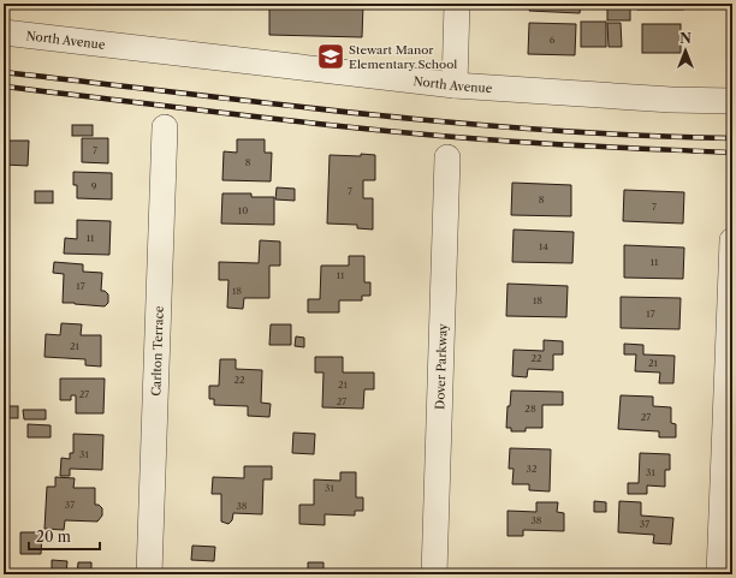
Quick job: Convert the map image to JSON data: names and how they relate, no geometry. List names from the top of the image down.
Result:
{
  "streets": {
    "street": ["North Avenue", "Carlton Terrace", "Dover Parkway"]
  },
  "places": {
    "school or university": ["Stewart Manor Elementary School"]
  },
  "house_numbers": [
    "6",
    "7",
    "8",
    "9",
    "7",
    "8",
    "7",
    "10",
    "11",
    "14",
    "11",
    "11",
    "17",
    "18",
    "18",
    "17",
    "21",
    "22",
    "21",
    "22",
    "21",
    "27",
    "27",
    "28",
    "27",
    "31",
    "32",
    "31",
    "31",
    "37",
    "38",
    "38",
    "37"
  ],
  "scale_bar": "20 m",
  "north": "top"
}
